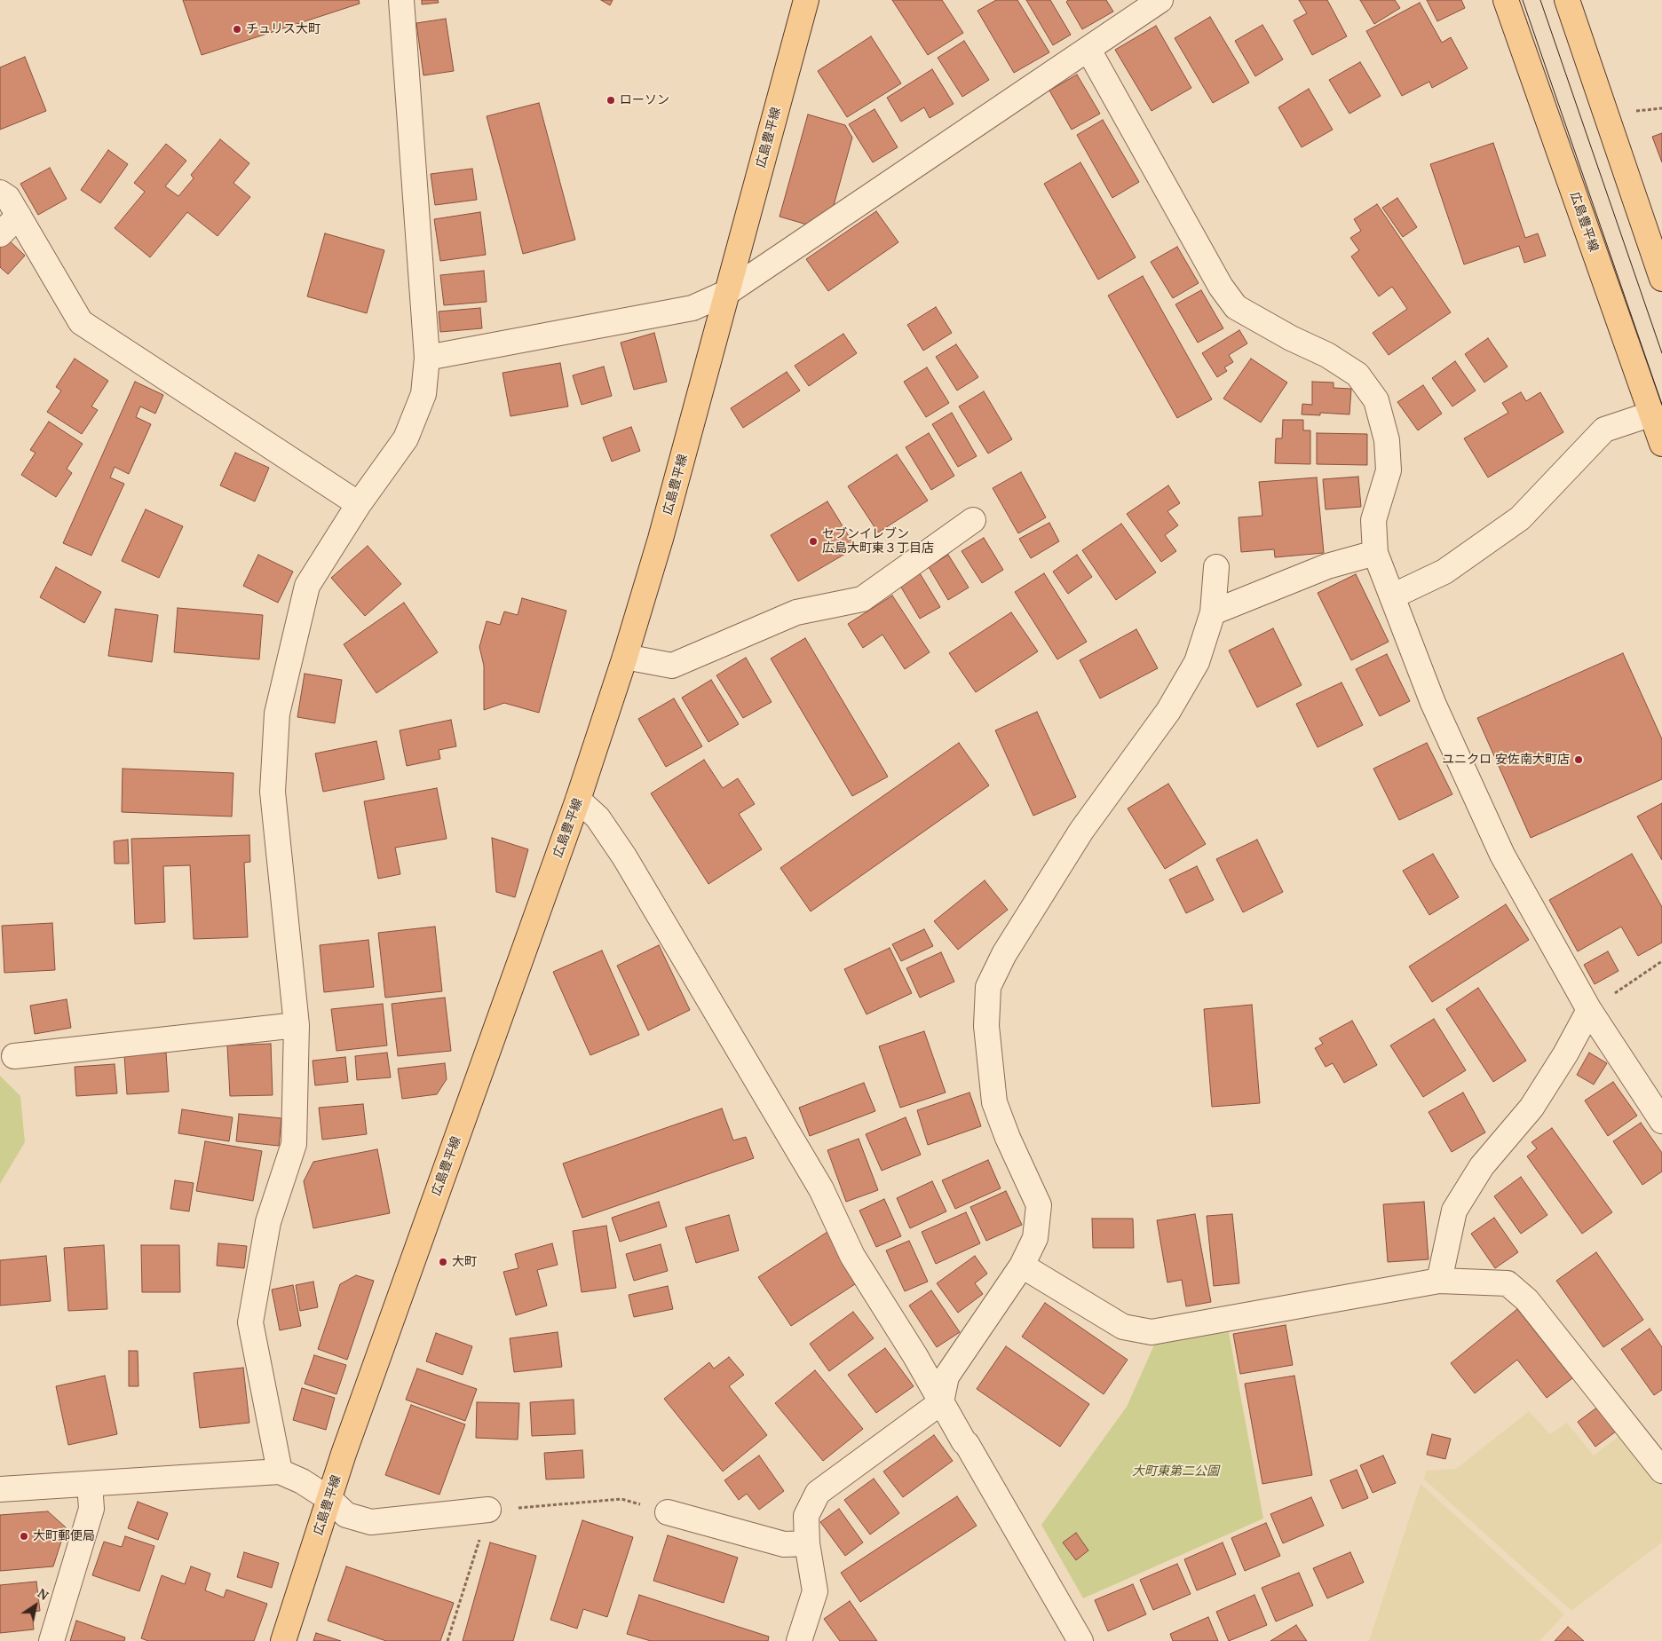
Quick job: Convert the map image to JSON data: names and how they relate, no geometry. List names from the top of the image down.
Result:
{
  "streets": {
    "main road": ["広島豊平線"]
  },
  "parks": ["大町東第二公園"],
  "places": [
    "チュリス大町",
    "ローソン",
    "セブンイレブン 広島大町東３丁目店",
    "ユニクロ 安佐南大町店",
    "大町",
    "大町郵便局"
  ],
  "north": "top right"
}
